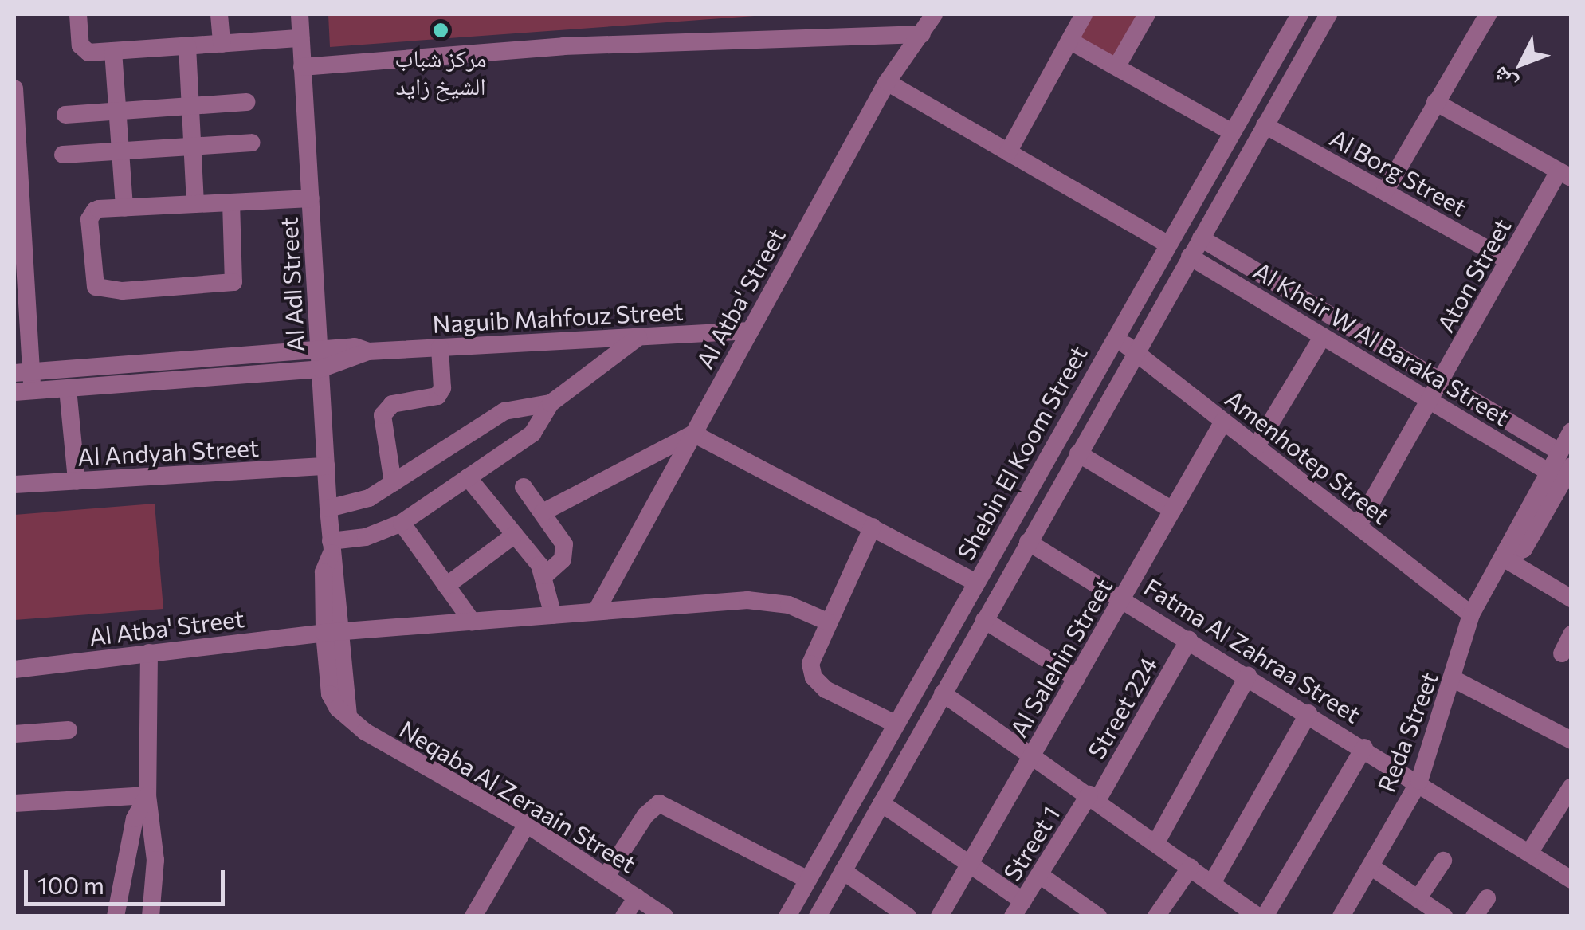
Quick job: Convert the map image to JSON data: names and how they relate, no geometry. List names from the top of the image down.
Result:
{
  "streets": {
    "street": [
      "Al Borg Street",
      "Aton Street",
      "Al Adl Street",
      "Al Atba' Street",
      "Naguib Mahfouz Street",
      "Al Kheir W Al Baraka Street",
      "Al Andyah Street",
      "Shebin El Koom Street",
      "Amenhotep Street",
      "Fatma Al Zahraa Street",
      "Al Salehin Street",
      "Street 224",
      "Reda Street",
      "Neqaba Al Zeraain Street",
      "Street 1"
    ]
  },
  "crossings": [
    ["Al Borg Street", "Aton Street"],
    ["Al Borg Street", "Shebin El Koom Street"],
    ["Aton Street", "Al Kheir W Al Baraka Street"],
    ["Aton Street", "Amenhotep Street"],
    ["Al Adl Street", "Al Atba' Street"],
    ["Al Adl Street", "Naguib Mahfouz Street"],
    ["Al Adl Street", "Al Andyah Street"],
    ["Al Adl Street", "Neqaba Al Zeraain Street"],
    ["Al Atba' Street", "Naguib Mahfouz Street"],
    ["Al Kheir W Al Baraka Street", "Shebin El Koom Street"],
    ["Al Kheir W Al Baraka Street", "Reda Street"],
    ["Shebin El Koom Street", "Amenhotep Street"],
    ["Shebin El Koom Street", "Fatma Al Zahraa Street"],
    ["Amenhotep Street", "Al Salehin Street"],
    ["Amenhotep Street", "Reda Street"],
    ["Fatma Al Zahraa Street", "Al Salehin Street"],
    ["Fatma Al Zahraa Street", "Street 224"],
    ["Fatma Al Zahraa Street", "Reda Street"],
    ["Street 224", "Street 1"]
  ],
  "places": ["مركز شباب الشيخ زايد"],
  "scale_bar": "100 m",
  "north": "bottom left"
}
